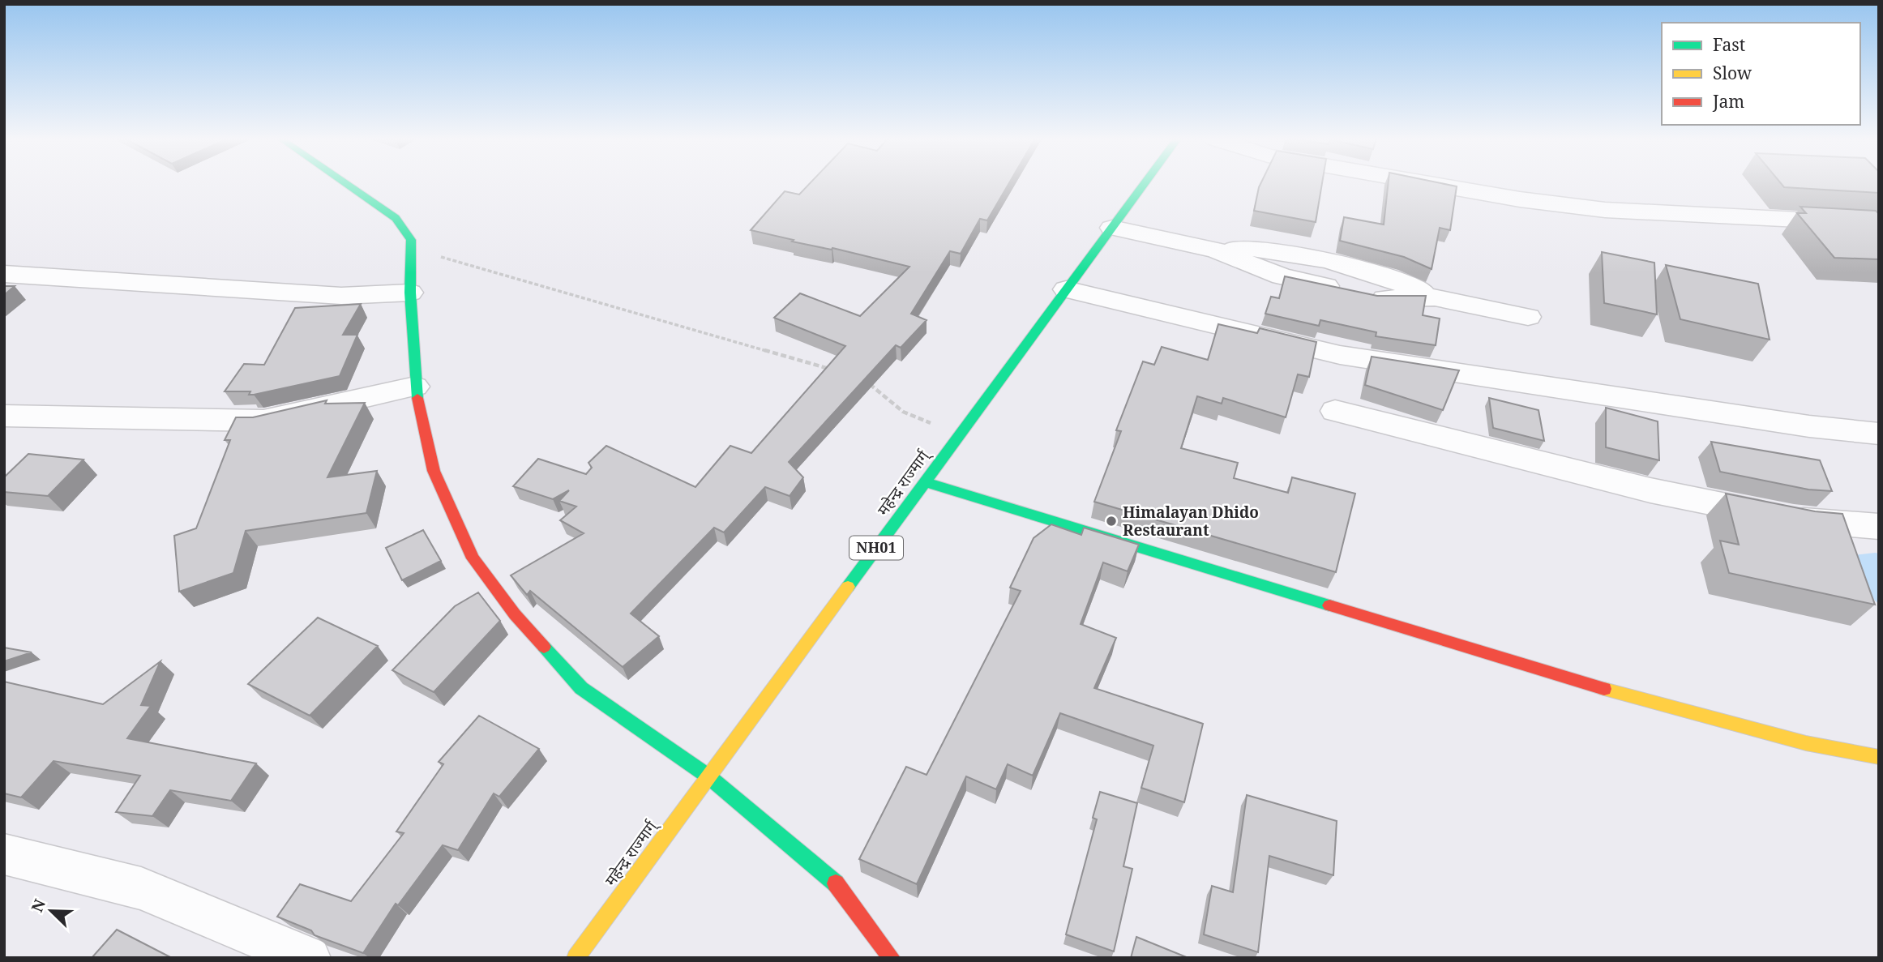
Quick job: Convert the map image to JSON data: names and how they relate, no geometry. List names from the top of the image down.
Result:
{
  "streets": {
    "main road": ["महेन्द्र राज्मार्ग्", "NH01"]
  },
  "places": ["Himalayan Dhido Restaurant"],
  "legend": ["Fast", "Slow", "Jam"],
  "north": "top left"
}
